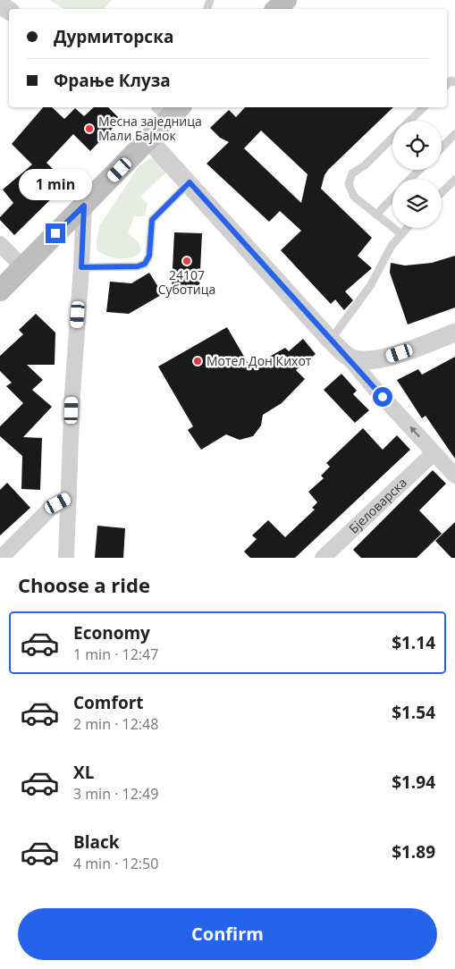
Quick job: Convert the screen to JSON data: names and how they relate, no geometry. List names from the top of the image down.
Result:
{
  "streets": {
    "street": ["Бјеловарска"]
  },
  "places": ["Месна заједница Мали Бајмок", "24107 Суботица", "Мотел Дон Кихот"],
  "page": {
    "banner": ["Дурмиторска", "Фрање Клуза"],
    "bubble": "1 min",
    "heading": "Choose a ride",
    "list": [
      {
        "name": "Economy",
        "note": "1 min · 12:47",
        "value": "$1.14"
      },
      {
        "name": "Comfort",
        "note": "2 min · 12:48",
        "value": "$1.54"
      },
      {
        "name": "XL",
        "note": "3 min · 12:49",
        "value": "$1.94"
      },
      {
        "name": "Black",
        "note": "4 min · 12:50",
        "value": "$1.89"
      }
    ],
    "buttons": "Confirm"
  }
}
